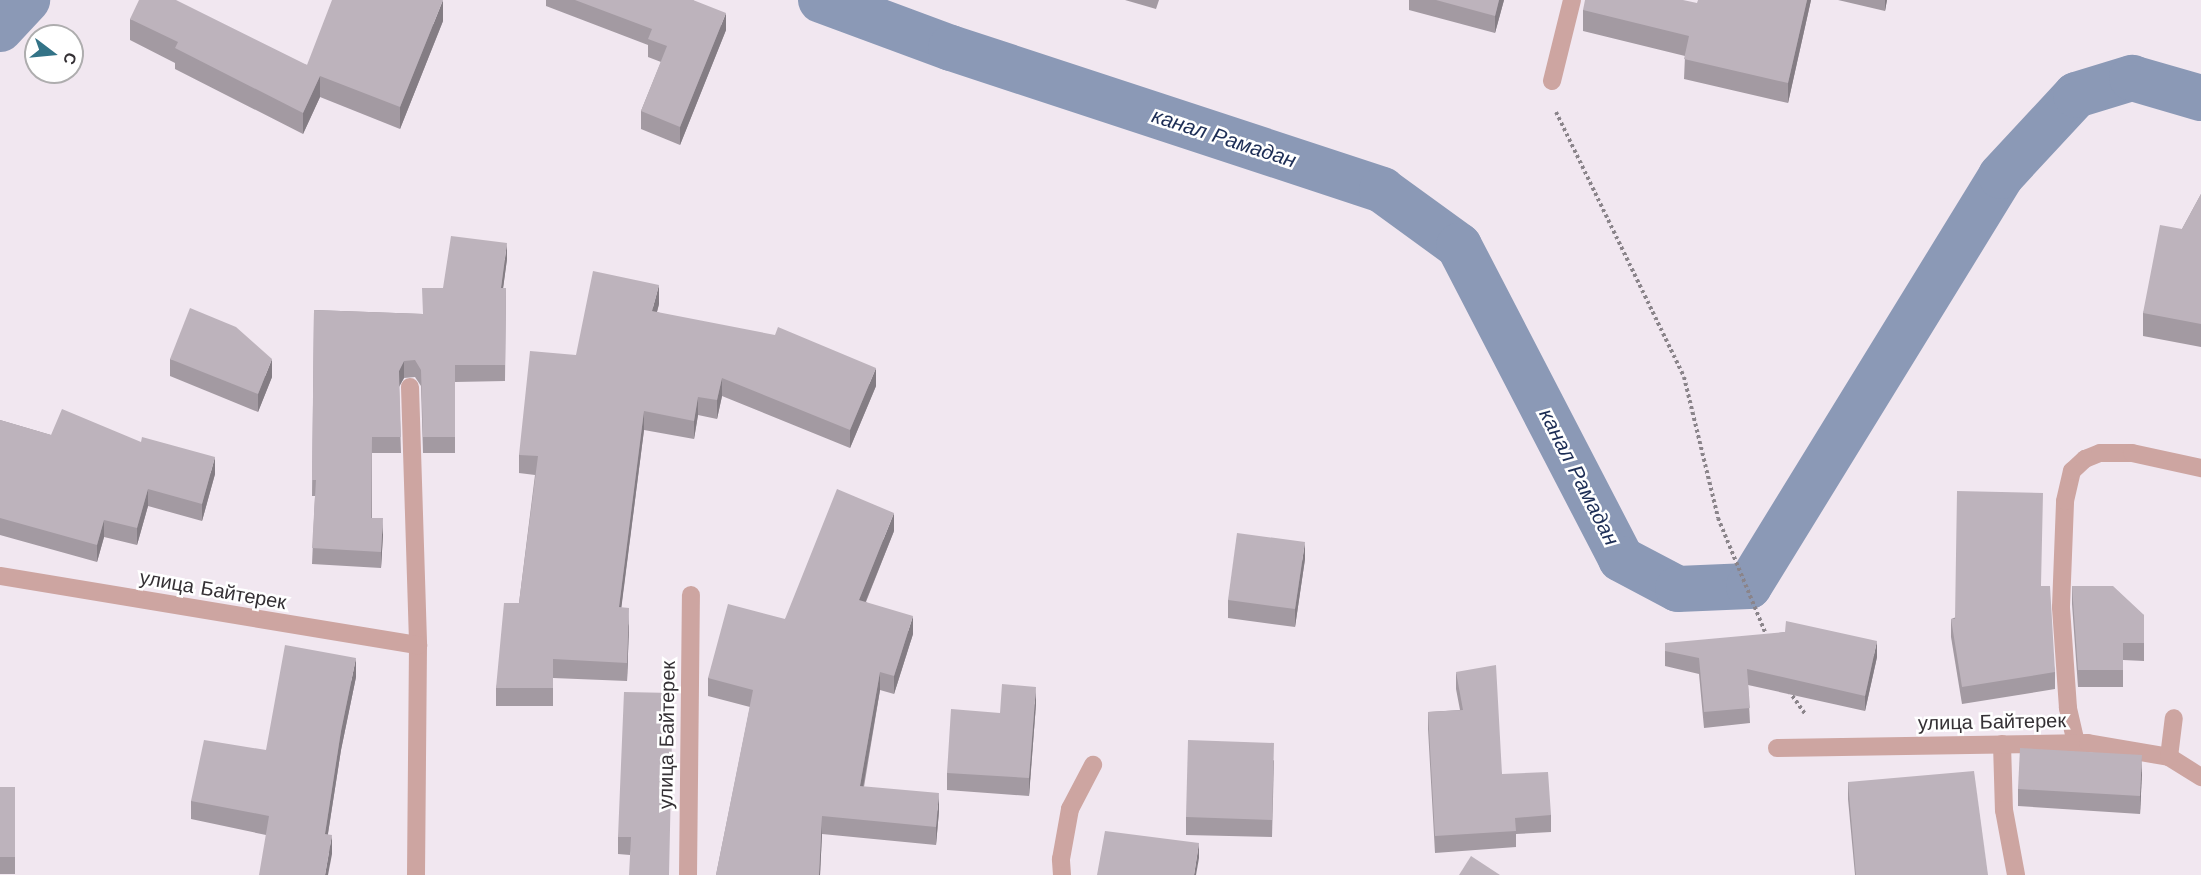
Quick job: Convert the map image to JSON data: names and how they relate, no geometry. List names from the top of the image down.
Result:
{
  "streets": {
    "street": ["улица Байтерек"]
  },
  "water": ["канал Рамадан"],
  "north": "right"
}
